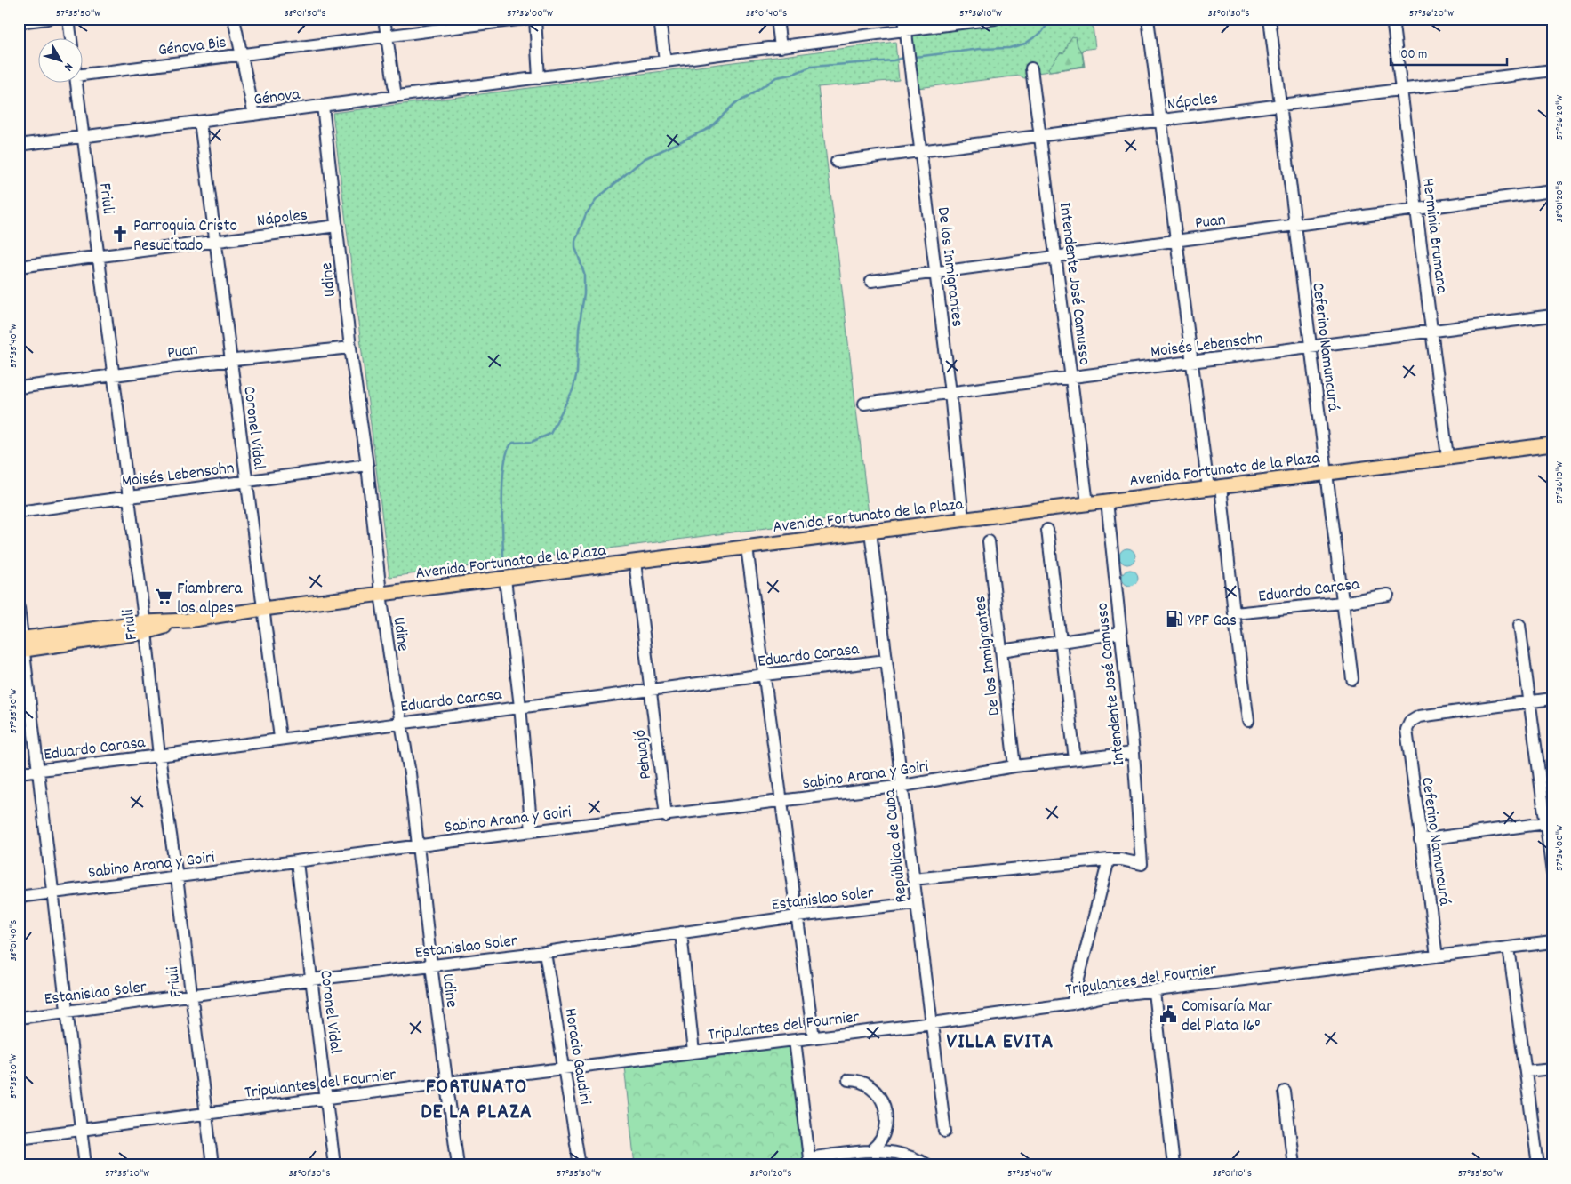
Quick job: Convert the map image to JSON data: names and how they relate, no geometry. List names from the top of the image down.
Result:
{
  "streets": {
    "main road": ["Avenida Fortunato de la Plaza"],
    "street": [
      "Génova Bis",
      "Génova",
      "Nápoles",
      "Friuli",
      "Puan",
      "Herminia Brumana",
      "De los Inmigrantes",
      "Udine",
      "Intendente José Camusso",
      "Moisés Lebensohn",
      "Ceferino Namuncurá",
      "Coronel Vidal",
      "Eduardo Carasa",
      "Pehuajó",
      "Sabino Arana y Goiri",
      "República de Cuba",
      "Estanislao Soler",
      "Tripulantes del Fournier",
      "Horacio Gaudini"
    ]
  },
  "crossings": [
    ["Génova", "Friuli"],
    ["Génova", "Udine"],
    ["Génova", "Coronel Vidal"],
    ["Nápoles", "Friuli"],
    ["Nápoles", "Herminia Brumana"],
    ["Nápoles", "De los Inmigrantes"],
    ["Nápoles", "Udine"],
    ["Nápoles", "Intendente José Camusso"],
    ["Nápoles", "Ceferino Namuncurá"],
    ["Nápoles", "Coronel Vidal"],
    ["Friuli", "Puan"],
    ["Friuli", "Moisés Lebensohn"],
    ["Friuli", "Avenida Fortunato de la Plaza"],
    ["Friuli", "Eduardo Carasa"],
    ["Friuli", "Sabino Arana y Goiri"],
    ["Friuli", "Estanislao Soler"],
    ["Friuli", "Tripulantes del Fournier"],
    ["Puan", "Herminia Brumana"],
    ["Puan", "De los Inmigrantes"],
    ["Puan", "Udine"],
    ["Puan", "Intendente José Camusso"],
    ["Puan", "Ceferino Namuncurá"],
    ["Puan", "Coronel Vidal"],
    ["Herminia Brumana", "Moisés Lebensohn"],
    ["Herminia Brumana", "Avenida Fortunato de la Plaza"],
    ["De los Inmigrantes", "Moisés Lebensohn"],
    ["De los Inmigrantes", "Avenida Fortunato de la Plaza"],
    ["De los Inmigrantes", "Sabino Arana y Goiri"],
    ["Udine", "Moisés Lebensohn"],
    ["Udine", "Avenida Fortunato de la Plaza"],
    ["Udine", "Eduardo Carasa"],
    ["Udine", "Sabino Arana y Goiri"],
    ["Udine", "Estanislao Soler"],
    ["Udine", "Tripulantes del Fournier"],
    ["Intendente José Camusso", "Moisés Lebensohn"],
    ["Intendente José Camusso", "Avenida Fortunato de la Plaza"],
    ["Intendente José Camusso", "Sabino Arana y Goiri"],
    ["Moisés Lebensohn", "Ceferino Namuncurá"],
    ["Moisés Lebensohn", "Coronel Vidal"],
    ["Ceferino Namuncurá", "Avenida Fortunato de la Plaza"],
    ["Ceferino Namuncurá", "Eduardo Carasa"],
    ["Ceferino Namuncurá", "Tripulantes del Fournier"],
    ["Coronel Vidal", "Avenida Fortunato de la Plaza"],
    ["Coronel Vidal", "Eduardo Carasa"],
    ["Coronel Vidal", "Sabino Arana y Goiri"],
    ["Coronel Vidal", "Estanislao Soler"],
    ["Coronel Vidal", "Tripulantes del Fournier"],
    ["Avenida Fortunato de la Plaza", "Pehuajó"],
    ["Avenida Fortunato de la Plaza", "República de Cuba"],
    ["Eduardo Carasa", "Pehuajó"],
    ["Eduardo Carasa", "República de Cuba"],
    ["Pehuajó", "Sabino Arana y Goiri"],
    ["Sabino Arana y Goiri", "República de Cuba"],
    ["República de Cuba", "Estanislao Soler"],
    ["República de Cuba", "Tripulantes del Fournier"],
    ["Estanislao Soler", "Horacio Gaudini"],
    ["Tripulantes del Fournier", "Horacio Gaudini"]
  ],
  "districts": ["VILLA EVITA", "FORTUNATO DE LA PLAZA"],
  "places": {
    "church": ["Parroquia Cristo Resucitado"],
    "supermarket": ["Fiambrera los alpes"],
    "fuel station": ["YPF Gas"],
    "public building": ["Comisaría Mar del Plata 16°"]
  },
  "scale_bar": "100 m",
  "north": "bottom right",
  "coordinates": [
    "57°35'50\"W",
    "38°01'50\"S",
    "57°36'00\"W",
    "38°01'40\"S",
    "57°36'10\"W",
    "38°01'30\"S",
    "57°36'20\"W",
    "38°01'20\"S",
    "57°35'40\"W",
    "57°35'30\"W",
    "57°35'20\"W",
    "38°01'10\"S"
  ]
}
